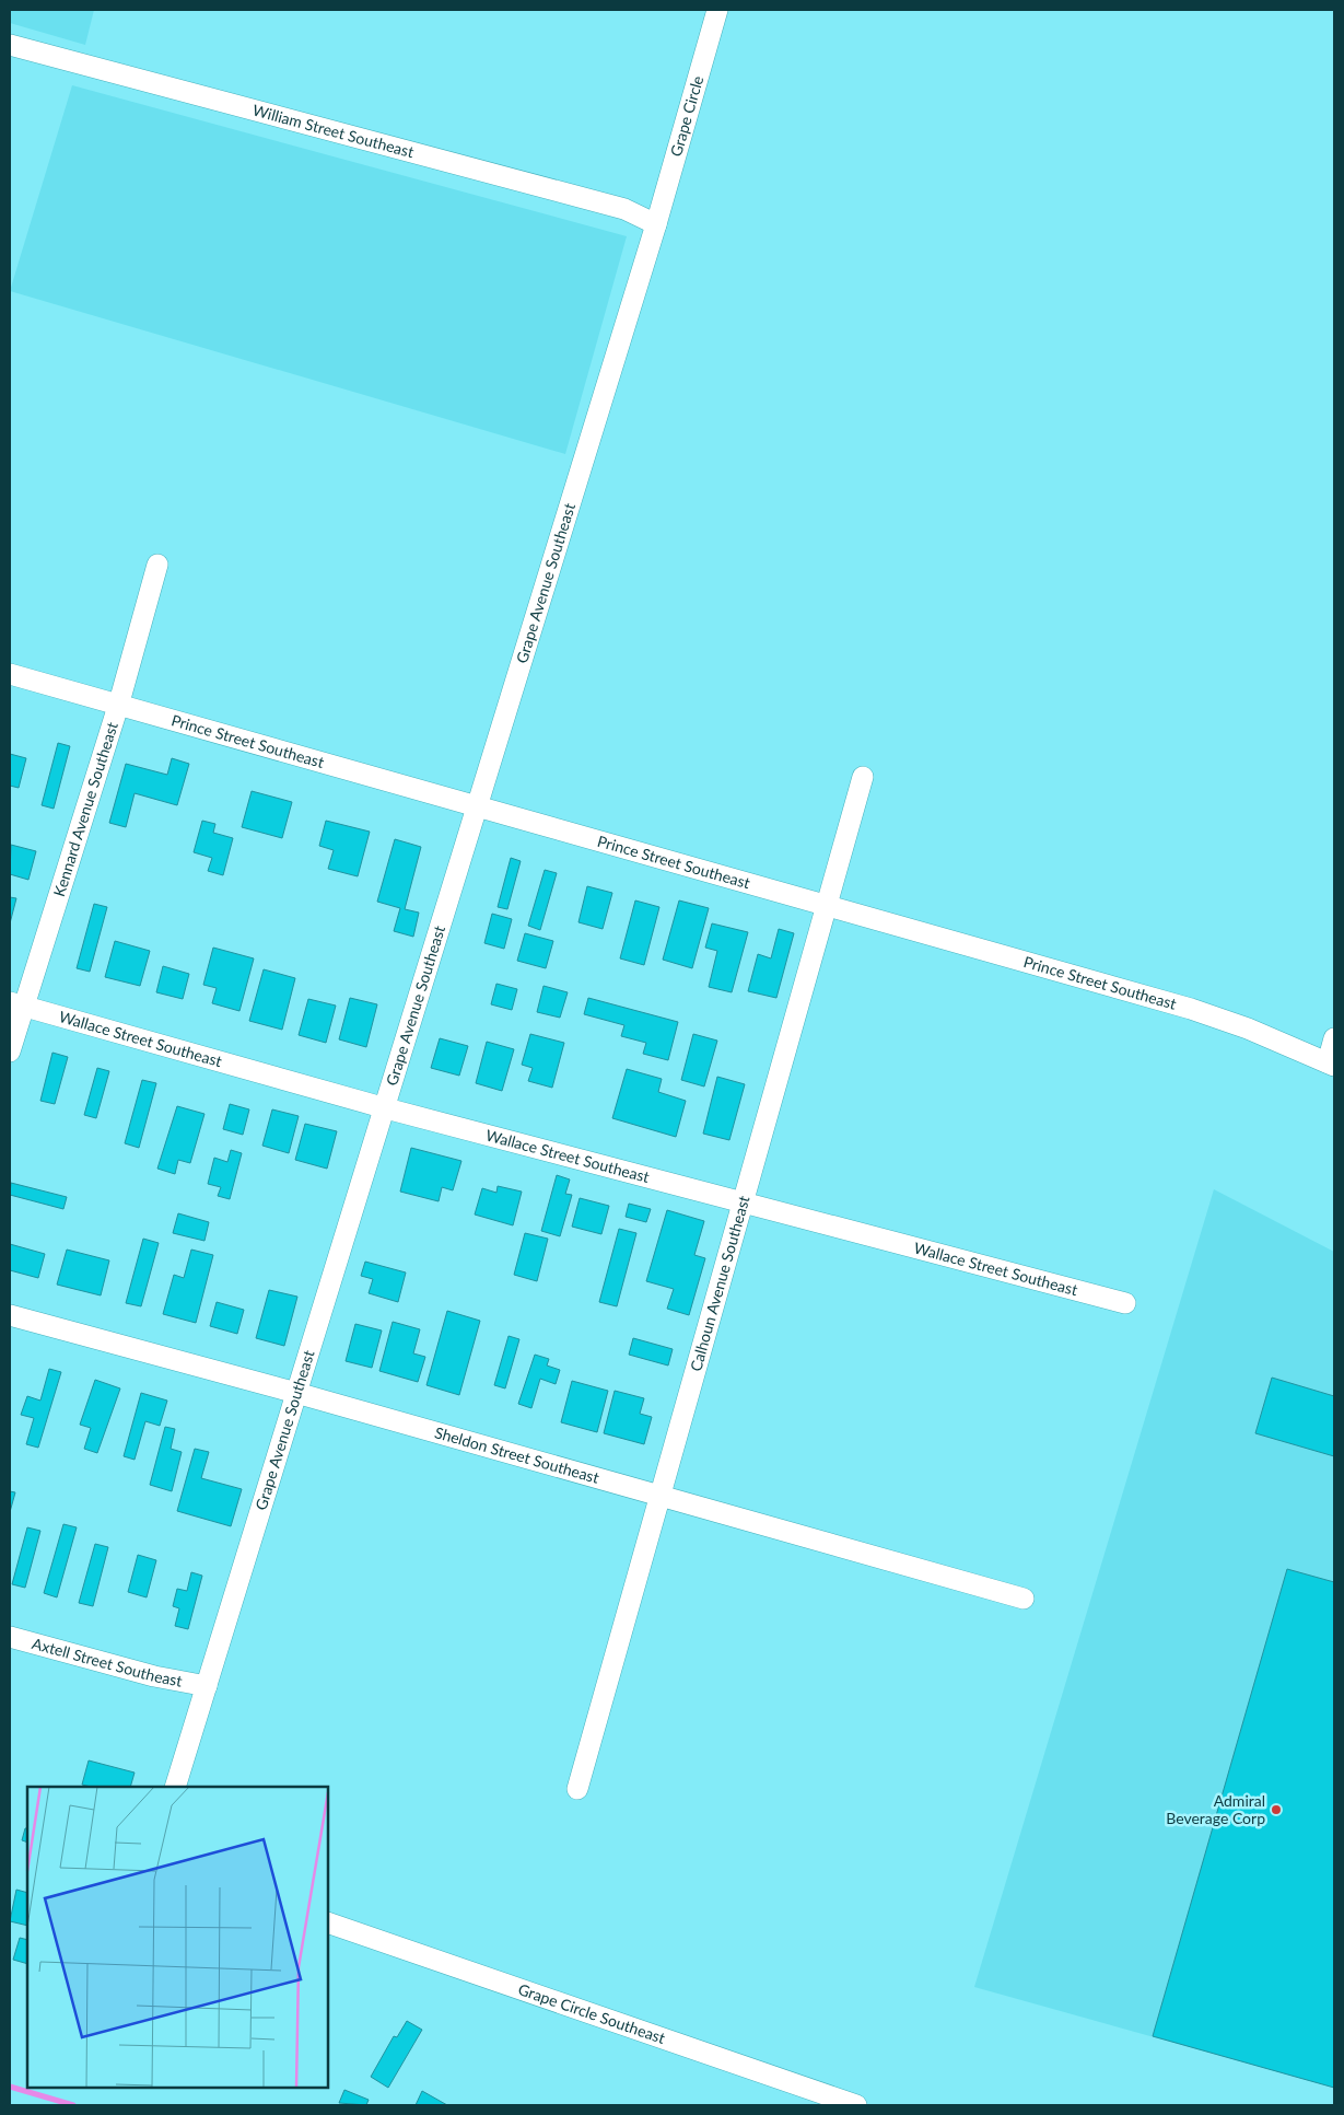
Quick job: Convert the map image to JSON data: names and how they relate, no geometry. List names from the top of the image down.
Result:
{
  "streets": {
    "street": [
      "Grape Circle",
      "William Street Southeast",
      "Grape Avenue Southeast",
      "Prince Street Southeast",
      "Kennard Avenue Southeast",
      "Wallace Street Southeast",
      "Calhoun Avenue Southeast",
      "Sheldon Street Southeast",
      "Axtell Street Southeast",
      "Grape Circle Southeast"
    ]
  },
  "crossings": [
    ["Grape Circle", "William Street Southeast"],
    ["Grape Circle", "Grape Avenue Southeast"],
    ["William Street Southeast", "Grape Avenue Southeast"],
    ["Grape Avenue Southeast", "Prince Street Southeast"],
    ["Grape Avenue Southeast", "Wallace Street Southeast"],
    ["Grape Avenue Southeast", "Sheldon Street Southeast"],
    ["Grape Avenue Southeast", "Axtell Street Southeast"],
    ["Prince Street Southeast", "Kennard Avenue Southeast"],
    ["Prince Street Southeast", "Calhoun Avenue Southeast"],
    ["Kennard Avenue Southeast", "Wallace Street Southeast"],
    ["Wallace Street Southeast", "Calhoun Avenue Southeast"],
    ["Calhoun Avenue Southeast", "Sheldon Street Southeast"]
  ],
  "places": ["Admiral Beverage Corp"]
}
